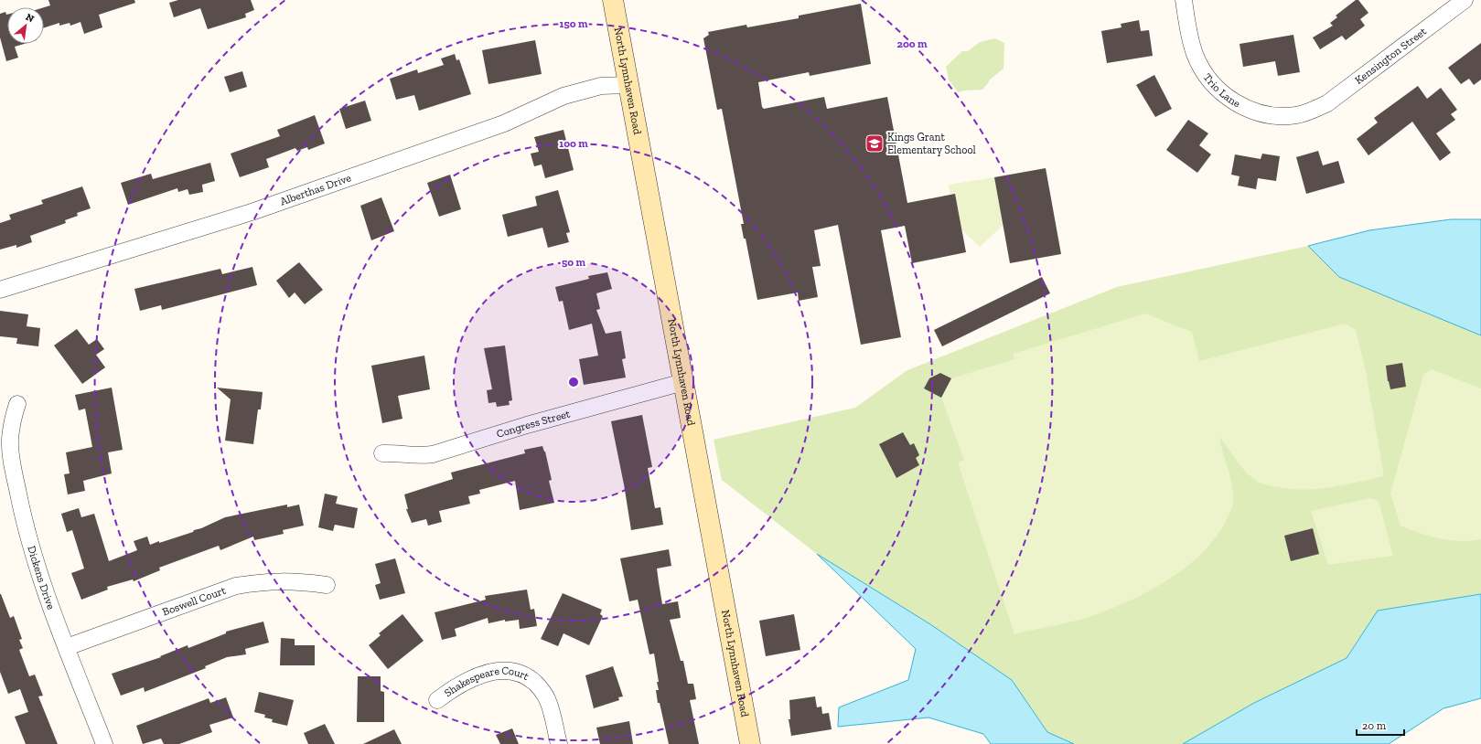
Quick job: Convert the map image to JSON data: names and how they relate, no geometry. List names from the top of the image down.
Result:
{
  "streets": {
    "street": [
      "Kensington Street",
      "North Lynnhaven Road",
      "Trio Lane",
      "Alberthas Drive",
      "Congress Street",
      "Dickens Drive",
      "Boswell Court",
      "Shakespeare Court"
    ]
  },
  "crossings": [
    ["Kensington Street", "Trio Lane"],
    ["North Lynnhaven Road", "Alberthas Drive"],
    ["North Lynnhaven Road", "Congress Street"],
    ["Dickens Drive", "Boswell Court"]
  ],
  "places": {
    "school or university": ["Kings Grant Elementary School"]
  },
  "scale_bar": "20 m",
  "north": "top right",
  "rings": [
    "150 m",
    "200 m",
    "100 m",
    "50 m"
  ]
}
